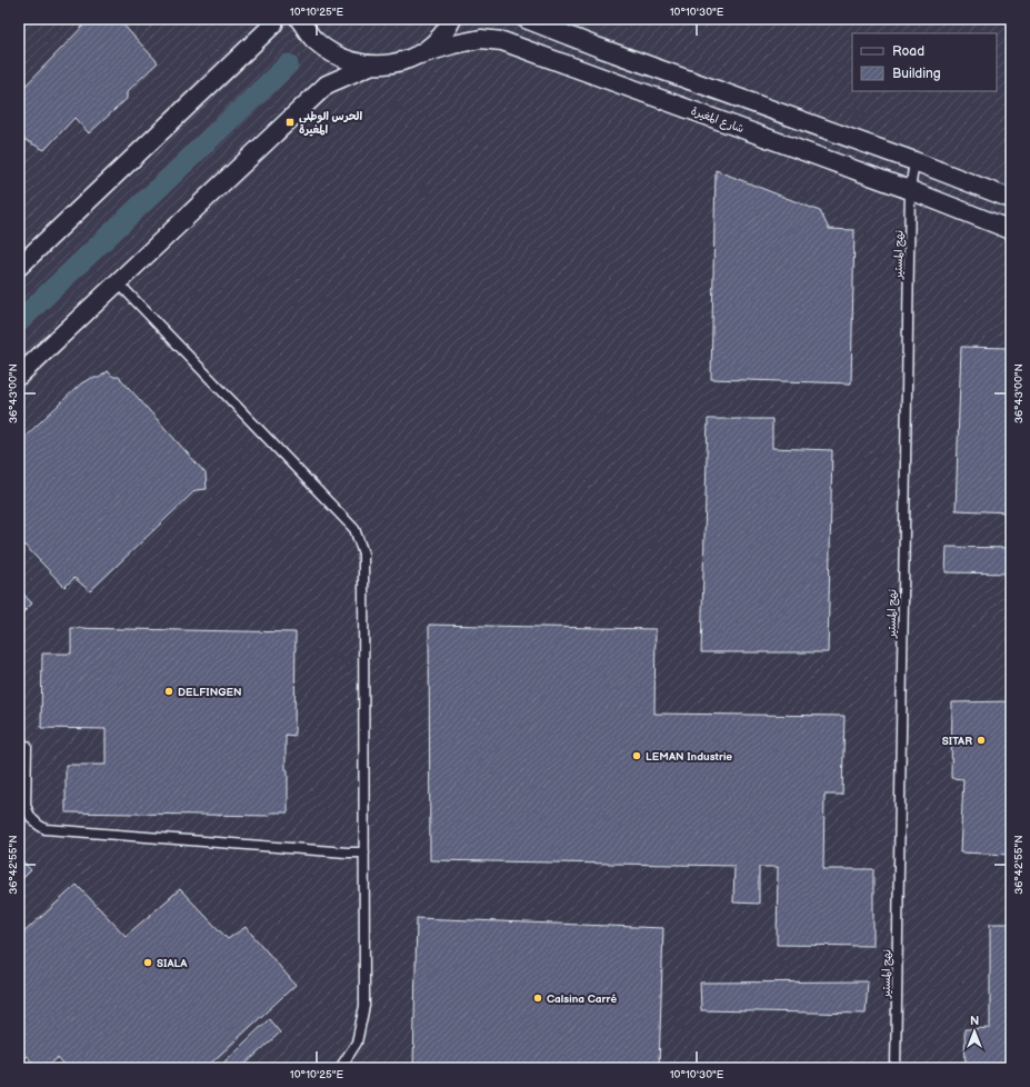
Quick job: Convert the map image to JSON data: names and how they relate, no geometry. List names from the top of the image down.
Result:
{
  "streets": {
    "street": ["شارع المغيرة"],
    "lane": ["نهج المستير"]
  },
  "crossings": [
    ["شارع المغيرة", "نهج المستير"]
  ],
  "places": {
    "transit": ["الحرس الوطني المغيرة"],
    "other": [
      "DELFINGEN",
      "SITAR",
      "LEMAN Industrie",
      "SIALA",
      "Calsina Carré"
    ]
  },
  "legend": ["Road", "Building"],
  "north": "top",
  "coordinates": [
    "10°10'25\"E",
    "10°10'30\"E",
    "36°43'00\"N",
    "36°42'55\"N"
  ]
}
